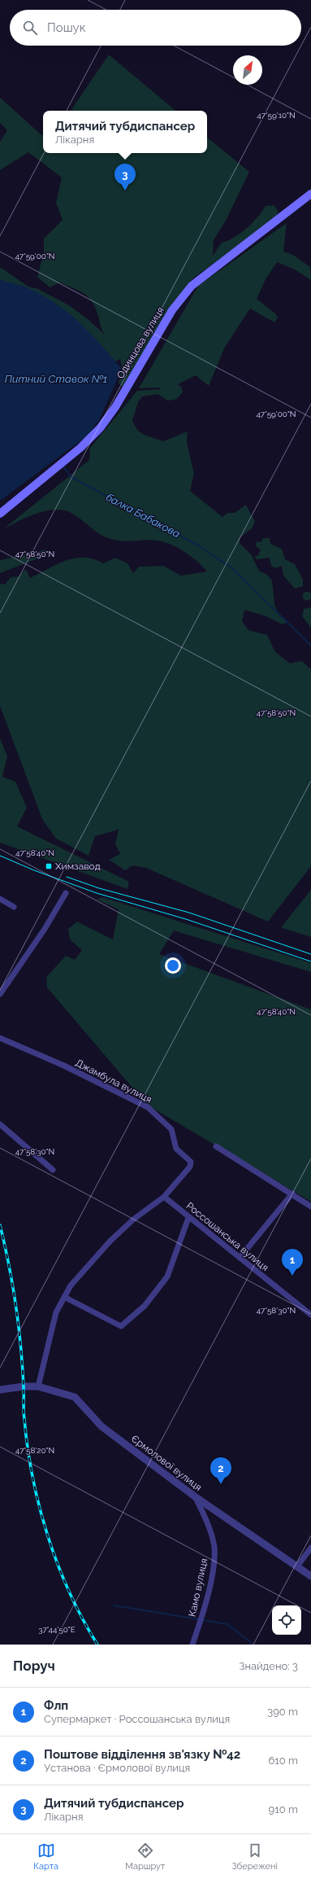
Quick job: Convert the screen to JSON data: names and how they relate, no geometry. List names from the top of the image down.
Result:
{
  "streets": {
    "main road": ["Одинцова вулиця"],
    "street": [
      "Джамбула вулиця",
      "Россошанська вулиця",
      "Єрмолової вулиця",
      "Камо вулиця"
    ]
  },
  "crossings": [
    ["Джамбула вулиця", "Россошанська вулиця"],
    ["Єрмолової вулиця", "Камо вулиця"]
  ],
  "water": ["Питний Ставок №1", "балка Бабакова"],
  "places": {
    "transit": ["Химзавод"]
  },
  "north": "top right",
  "page": {
    "search": "Пошук",
    "popup": ["Дитячий тубдиспансер", "Лікарня"],
    "pins": ["3", "1", "2"],
    "heading": ["Поруч", "Знайдено: 3"],
    "list": [
      {
        "mark": "1",
        "name": "Флп",
        "note": "Супермаркет · Россошанська вулиця",
        "value": "390 m"
      },
      {
        "mark": "2",
        "name": "Поштове відділення зв'язку №42",
        "note": "Установа · Єрмолової вулиця",
        "value": "610 m"
      },
      {
        "mark": "3",
        "name": "Дитячий тубдиспансер",
        "note": "Лікарня",
        "value": "910 m"
      }
    ],
    "nav": ["Карта", "Маршрут", "Збережені"]
  },
  "coordinates": [
    "47°59'10\"N",
    "47°59'00\"N",
    "47°58'50\"N",
    "47°58'40\"N",
    "47°58'30\"N",
    "47°58'20\"N",
    "37°44'50\"E"
  ]
}
